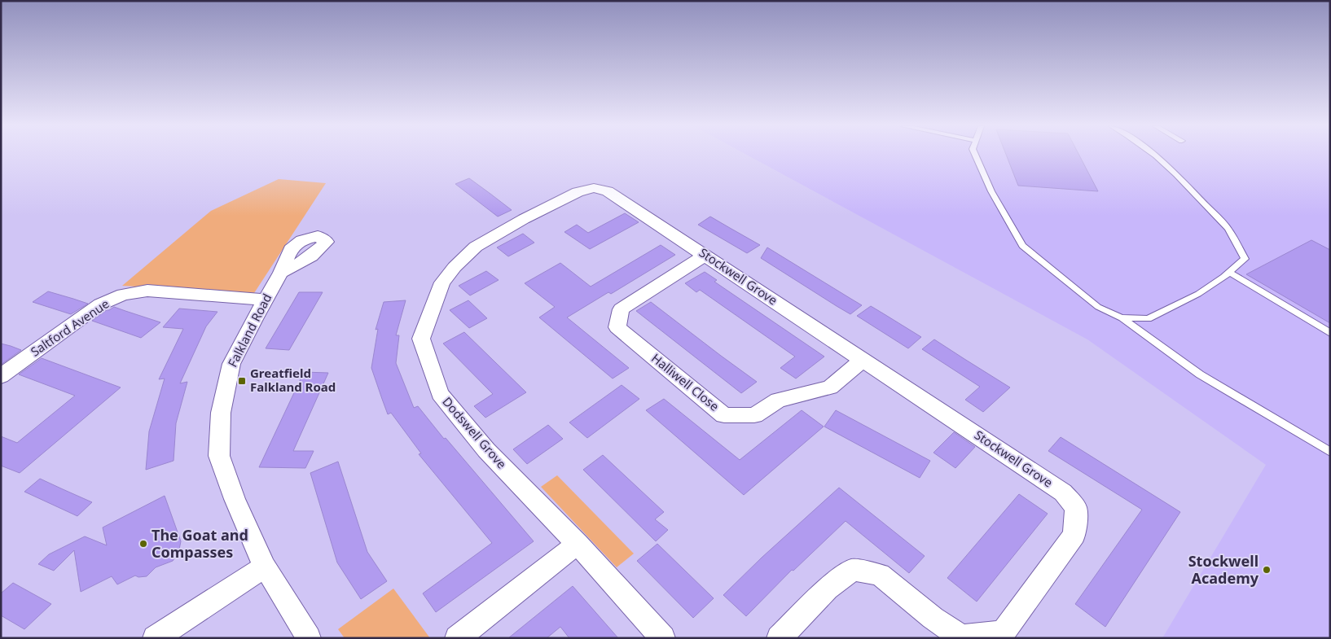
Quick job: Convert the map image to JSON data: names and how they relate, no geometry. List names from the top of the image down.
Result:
{
  "streets": {
    "street": [
      "Stockwell Grove",
      "Saltford Avenue",
      "Falkland Road",
      "Halliwell Close",
      "Dodswell Grove"
    ]
  },
  "crossings": [
    ["Stockwell Grove", "Halliwell Close"],
    ["Stockwell Grove", "Dodswell Grove"],
    ["Saltford Avenue", "Falkland Road"]
  ],
  "places": {
    "transit": ["Greatfield Falkland Road"],
    "other": ["The Goat and Compasses", "Stockwell Academy"]
  }
}
